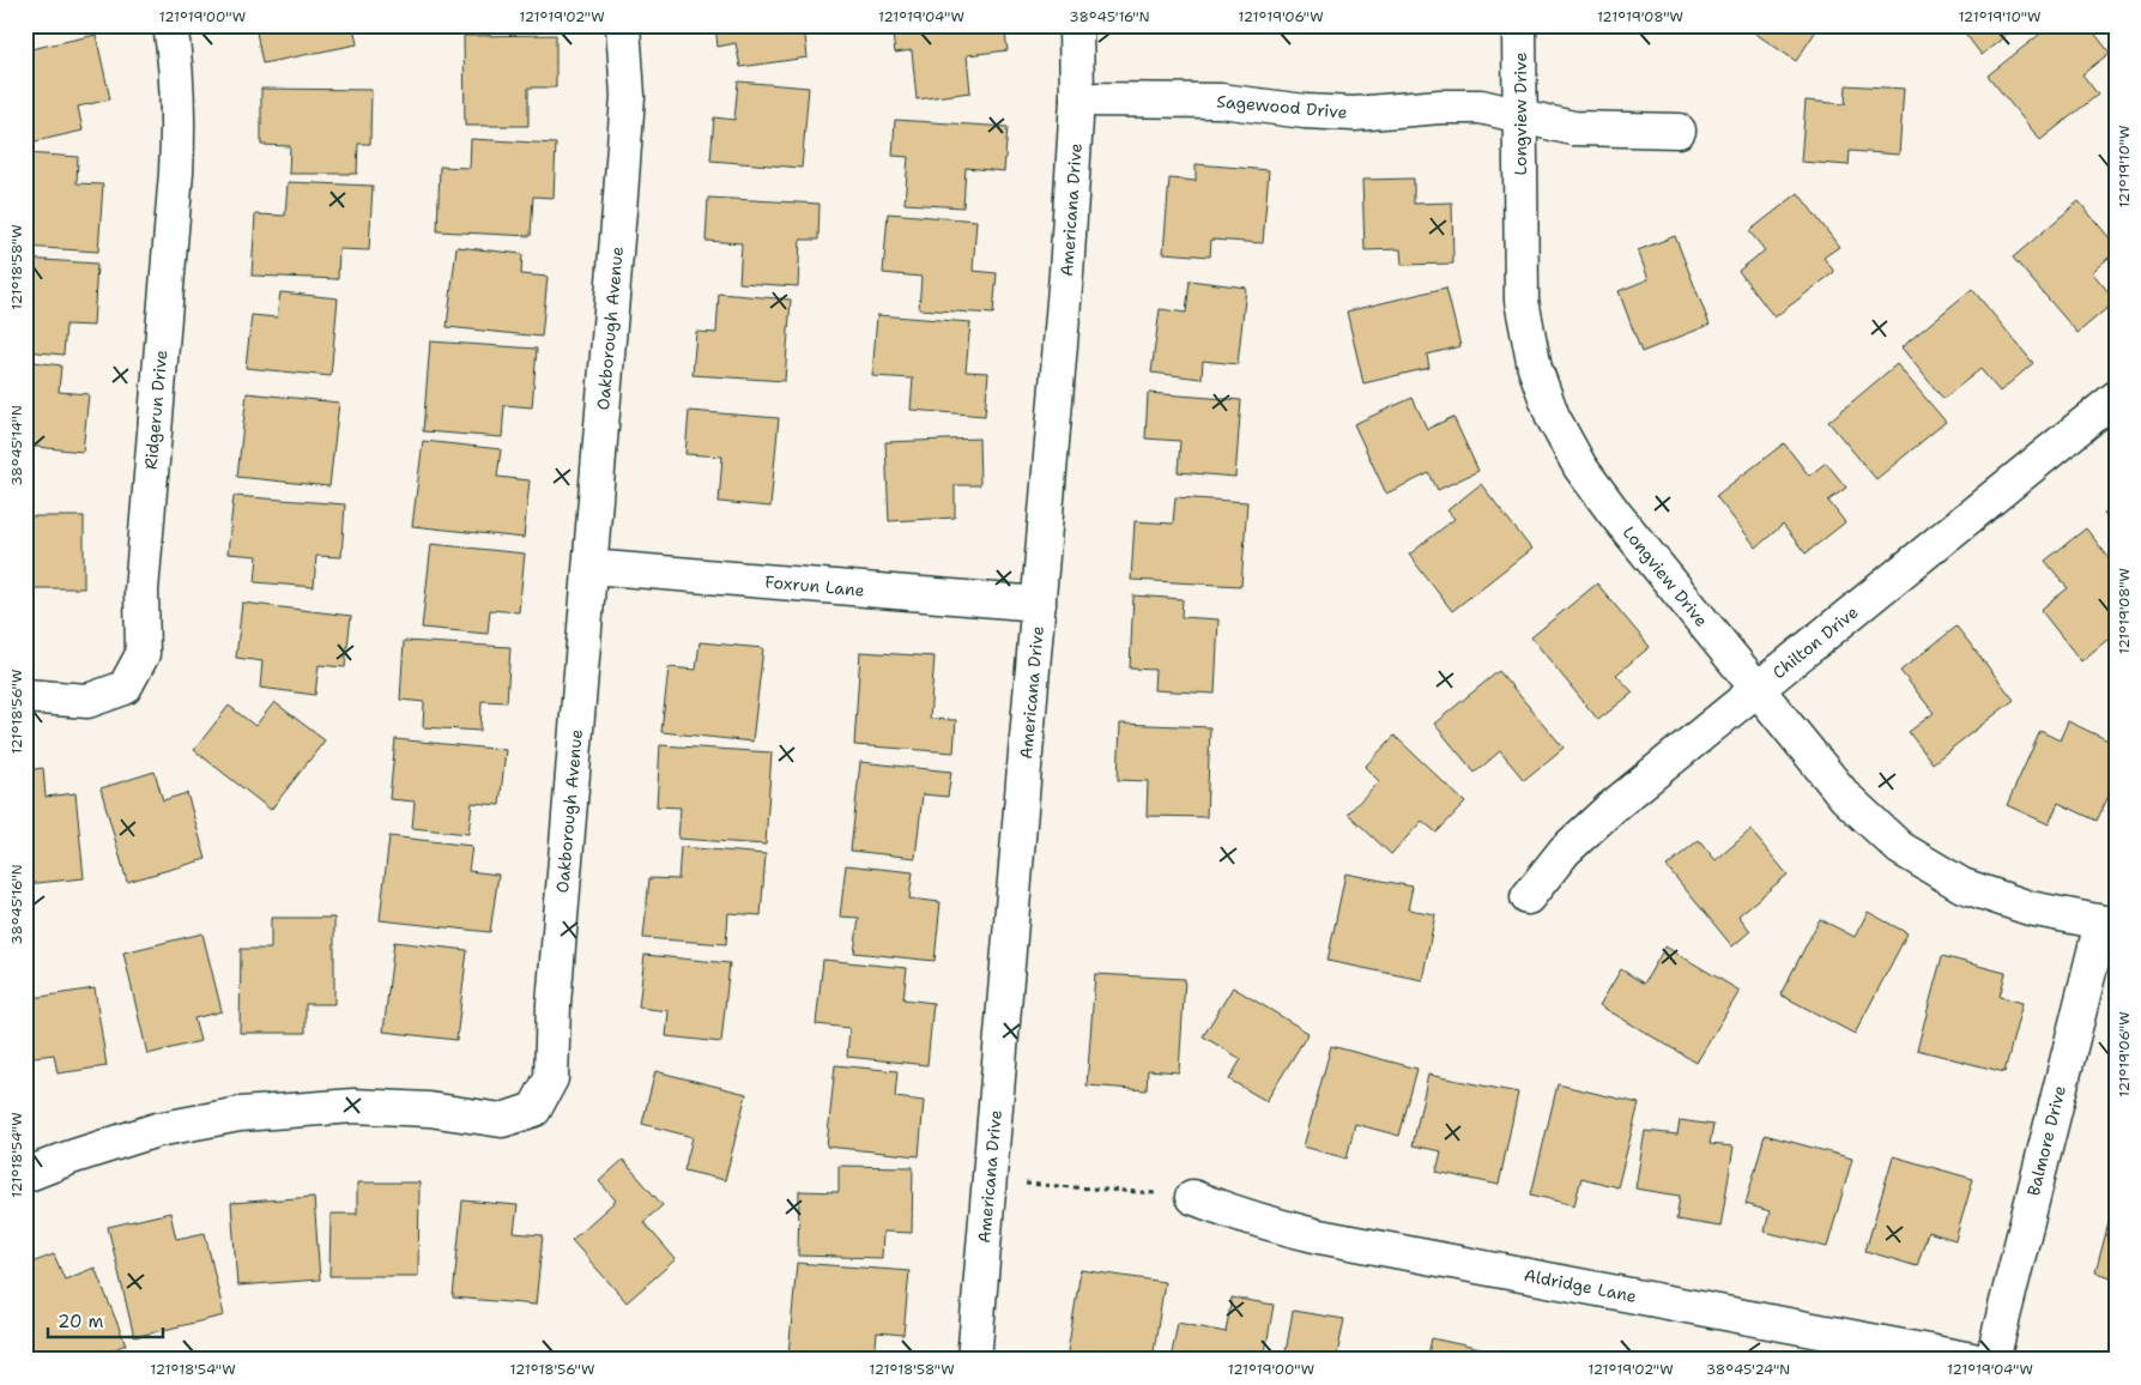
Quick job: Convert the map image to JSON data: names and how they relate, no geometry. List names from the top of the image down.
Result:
{
  "streets": {
    "street": [
      "Sagewood Drive",
      "Longview Drive",
      "Americana Drive",
      "Oakborough Avenue",
      "Ridgerun Drive",
      "Foxrun Lane",
      "Chilton Drive",
      "Balmore Drive",
      "Aldridge Lane"
    ]
  },
  "crossings": [
    ["Sagewood Drive", "Longview Drive"],
    ["Sagewood Drive", "Americana Drive"],
    ["Longview Drive", "Chilton Drive"],
    ["Longview Drive", "Balmore Drive"],
    ["Americana Drive", "Foxrun Lane"],
    ["Oakborough Avenue", "Foxrun Lane"]
  ],
  "scale_bar": "20 m",
  "coordinates": [
    "121°19'00\"W",
    "121°19'02\"W",
    "121°19'04\"W",
    "38°45'16\"N",
    "121°19'06\"W",
    "121°19'08\"W",
    "121°19'10\"W",
    "121°18'58\"W",
    "38°45'14\"N",
    "121°18'56\"W",
    "121°18'54\"W",
    "38°45'24\"N"
  ]
}
